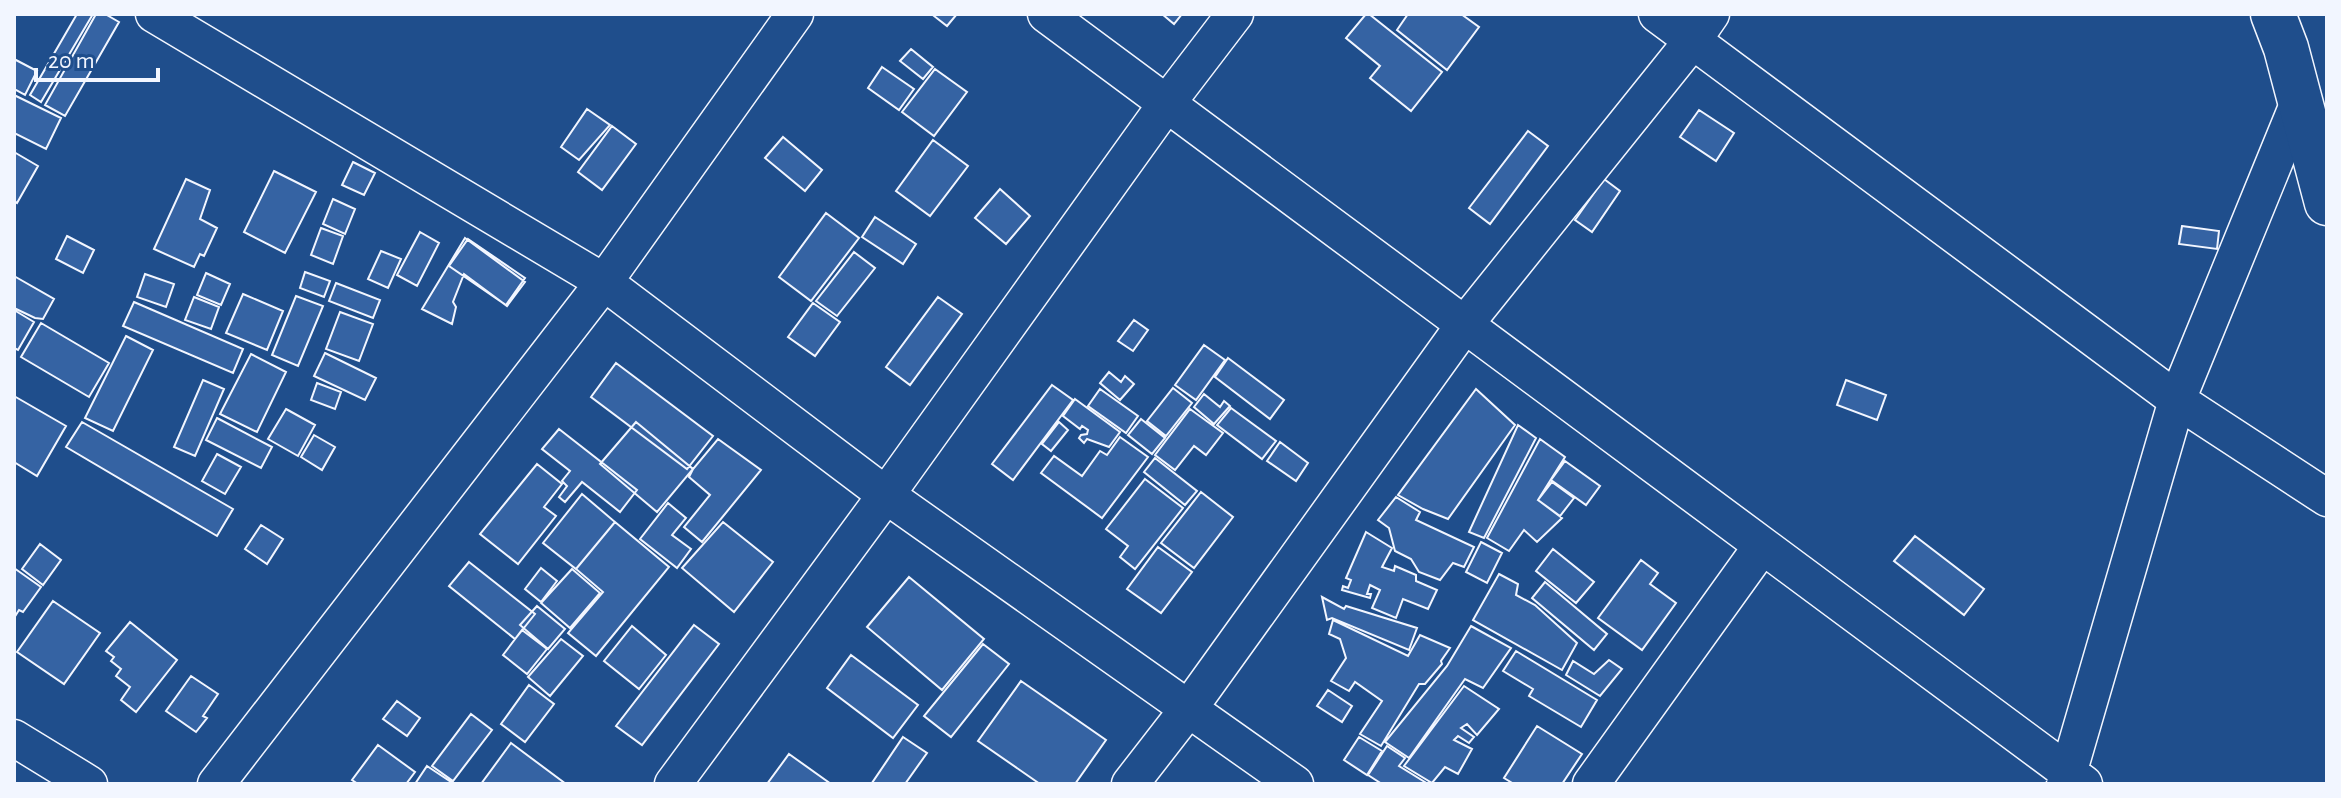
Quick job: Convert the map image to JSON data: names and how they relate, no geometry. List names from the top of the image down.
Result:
{
  "scale_bar": "20 m"
}
